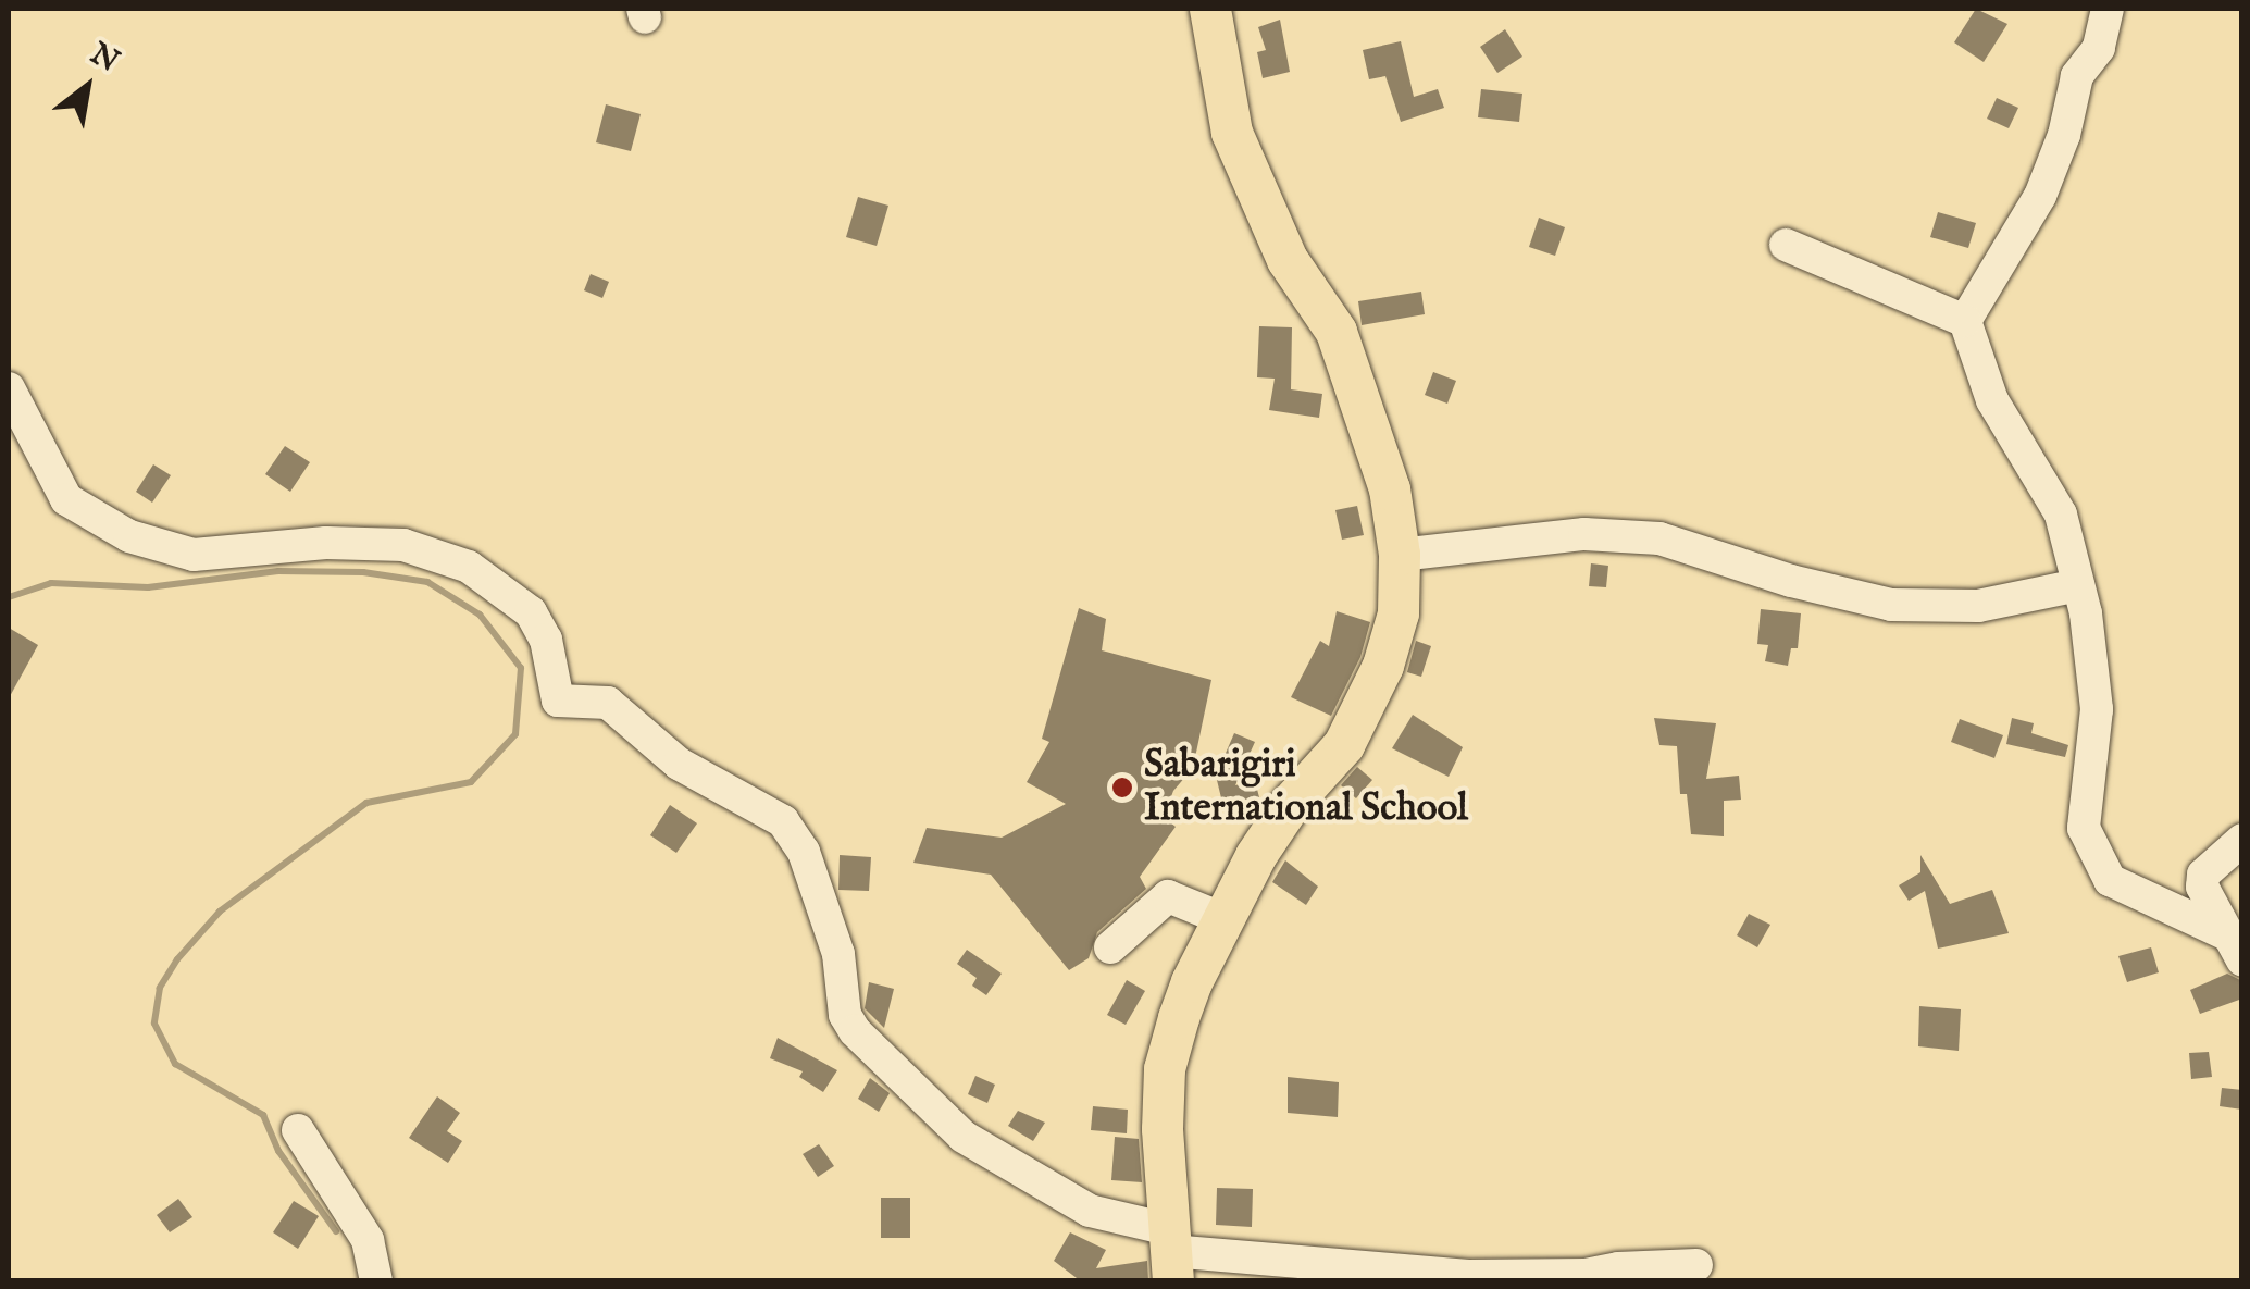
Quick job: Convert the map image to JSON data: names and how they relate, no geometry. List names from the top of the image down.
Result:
{
  "places": ["Sabarigiri International School"],
  "north": "top right"
}
